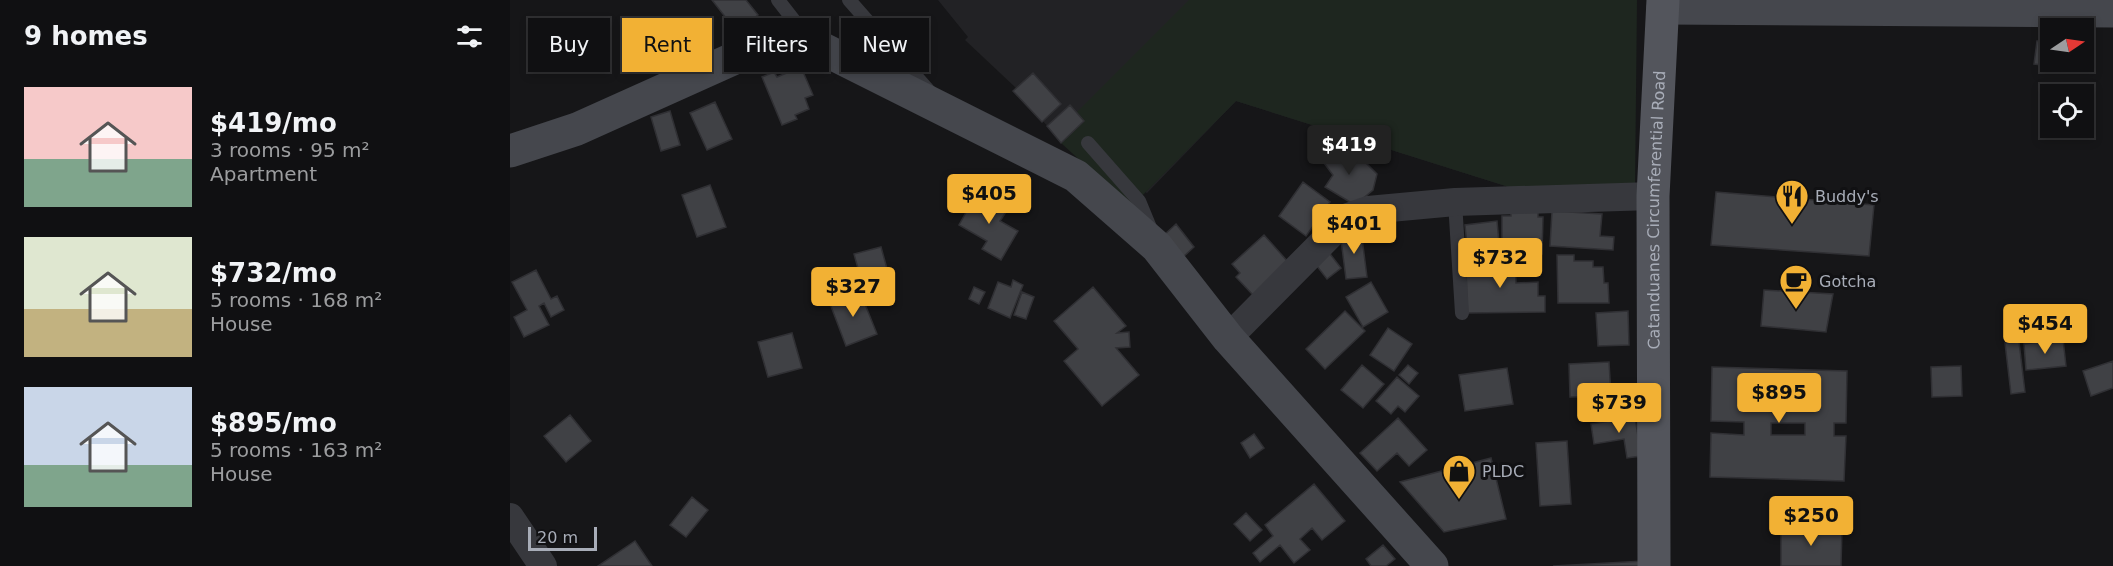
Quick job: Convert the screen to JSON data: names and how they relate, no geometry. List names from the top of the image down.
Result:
{
  "streets": {
    "main road": ["Catanduanes Circumferential Road"]
  },
  "places": {
    "restaurant": ["Buddy's"],
    "cafe": ["Gotcha"],
    "shop": ["PLDC"]
  },
  "scale_bar": "20 m",
  "north": "right",
  "page": {
    "heading": "9 homes",
    "chip": [
      "Buy",
      "Rent",
      "Filters",
      "New"
    ],
    "list": [
      {
        "name": "$419/mo",
        "note": "3 rooms · 95 m² · Apartment"
      },
      {
        "name": "$732/mo",
        "note": "5 rooms · 168 m² · House"
      },
      {
        "name": "$895/mo",
        "note": "5 rooms · 163 m² · House"
      }
    ],
    "price": [
      "$419",
      "$405",
      "$401",
      "$732",
      "$327",
      "$454",
      "$895",
      "$739",
      "$250"
    ],
    "scale": "20 m"
  }
}
